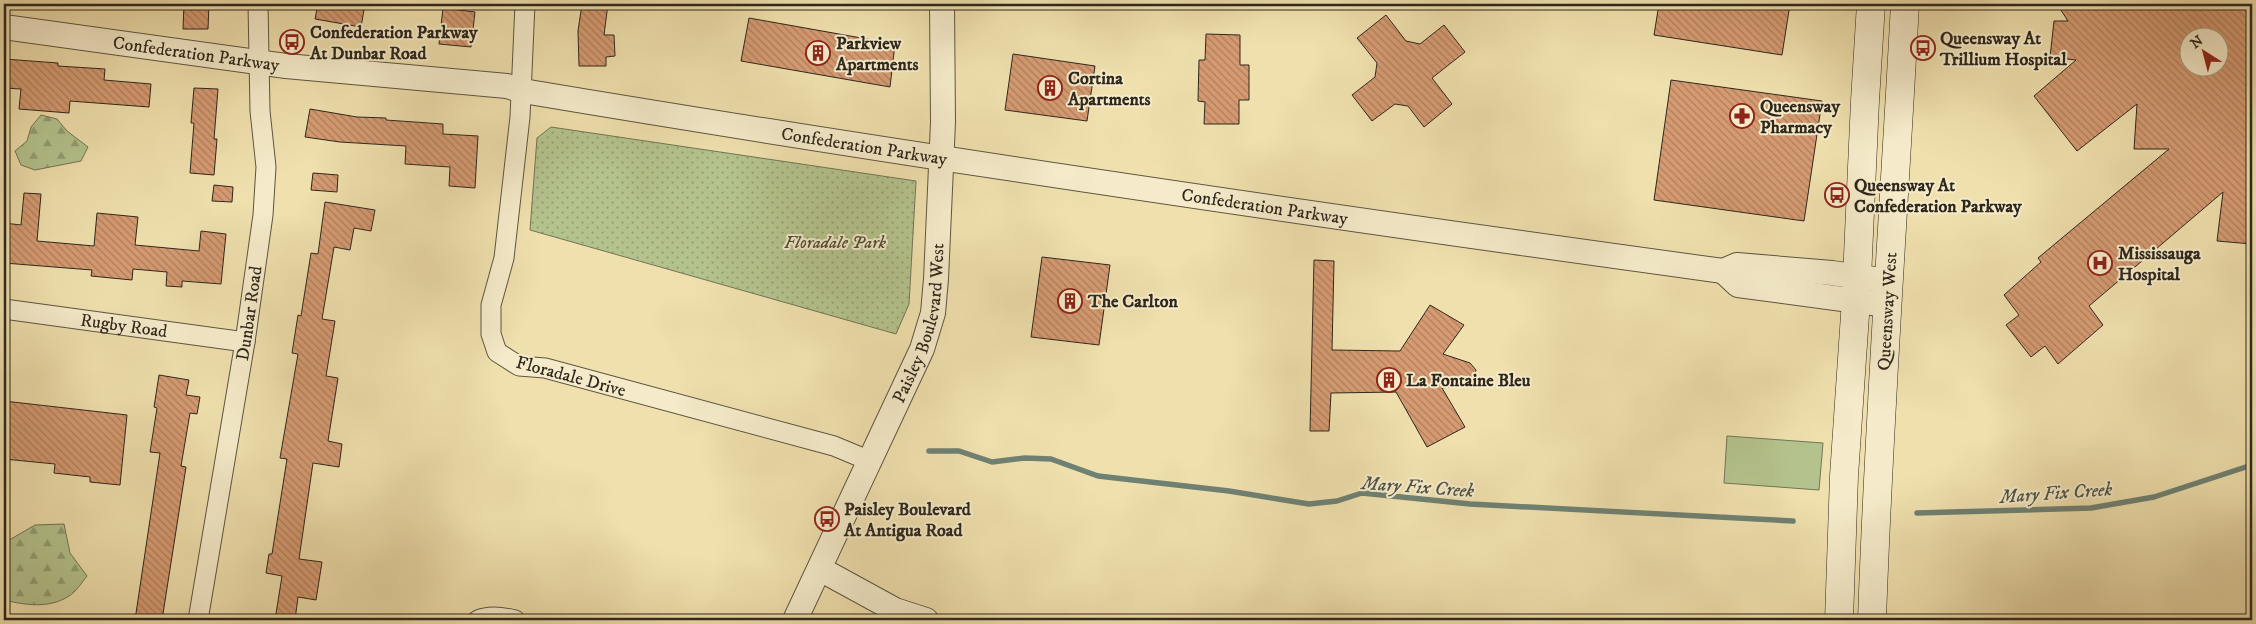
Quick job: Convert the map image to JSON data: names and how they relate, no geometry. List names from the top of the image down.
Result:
{
  "streets": {
    "main road": ["Queensway West"],
    "street": [
      "Confederation Parkway",
      "Dunbar Road",
      "Paisley Boulevard West",
      "Rugby Road",
      "Floradale Drive"
    ]
  },
  "crossings": [
    ["Confederation Parkway", "Queensway West"],
    ["Confederation Parkway", "Dunbar Road"],
    ["Confederation Parkway", "Paisley Boulevard West"],
    ["Confederation Parkway", "Floradale Drive"],
    ["Dunbar Road", "Rugby Road"],
    ["Paisley Boulevard West", "Floradale Drive"]
  ],
  "water": ["Mary Fix Creek"],
  "parks": ["Floradale Park"],
  "places": {
    "bus stop": [
      "Confederation Parkway At Dunbar Road",
      "Queensway At Trillium Hospital",
      "Queensway At Confederation Parkway",
      "Paisley Boulevard At Antigua Road"
    ],
    "building": [
      "Parkview Apartments",
      "Cortina Apartments",
      "The Carlton",
      "La Fontaine Bleu"
    ],
    "pharmacy": ["Queensway Pharmacy"],
    "hospital": ["Mississauga Hospital"]
  },
  "north": "top left"
}
